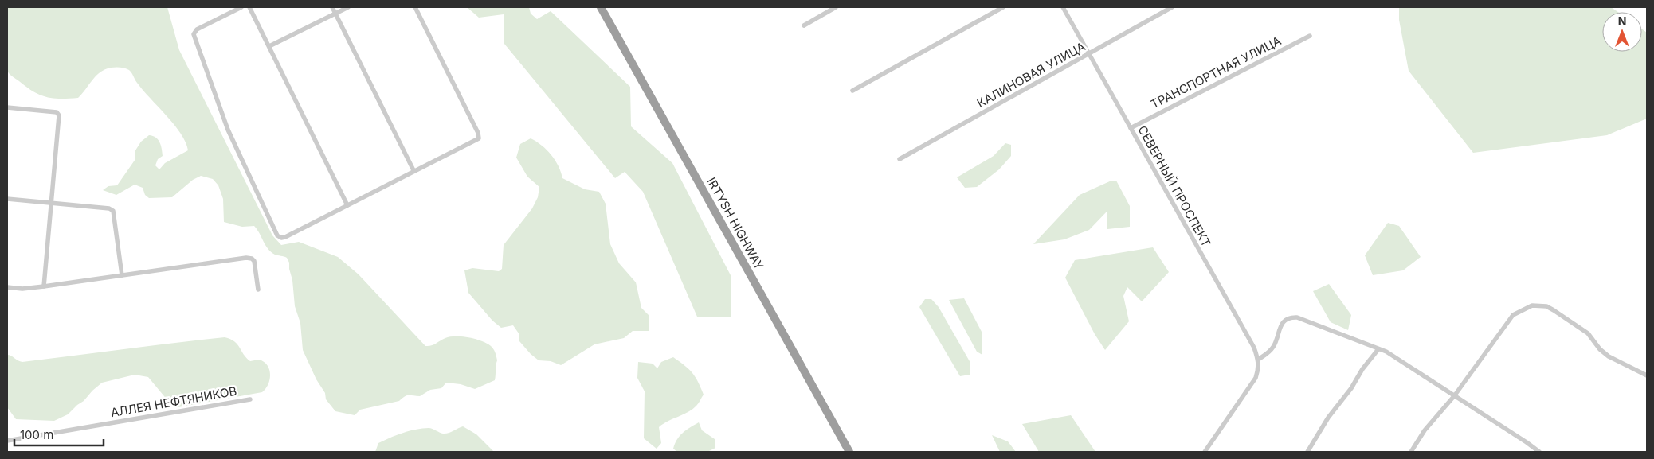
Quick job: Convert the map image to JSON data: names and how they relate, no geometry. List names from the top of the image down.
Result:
{
  "streets": {
    "highway": ["IRTYSH HIGHWAY"],
    "street": [
      "ТРАНСПОРТНАЯ УЛИЦА",
      "КАЛИНОВАЯ УЛИЦА",
      "СЕВЕРНЫЙ ПРОСПЕКТ",
      "АЛЛЕЯ НЕФТЯНИКОВ"
    ]
  },
  "crossings": [
    ["ТРАНСПОРТНАЯ УЛИЦА", "СЕВЕРНЫЙ ПРОСПЕКТ"],
    ["КАЛИНОВАЯ УЛИЦА", "СЕВЕРНЫЙ ПРОСПЕКТ"]
  ],
  "scale_bar": "100 m",
  "north": "top"
}
